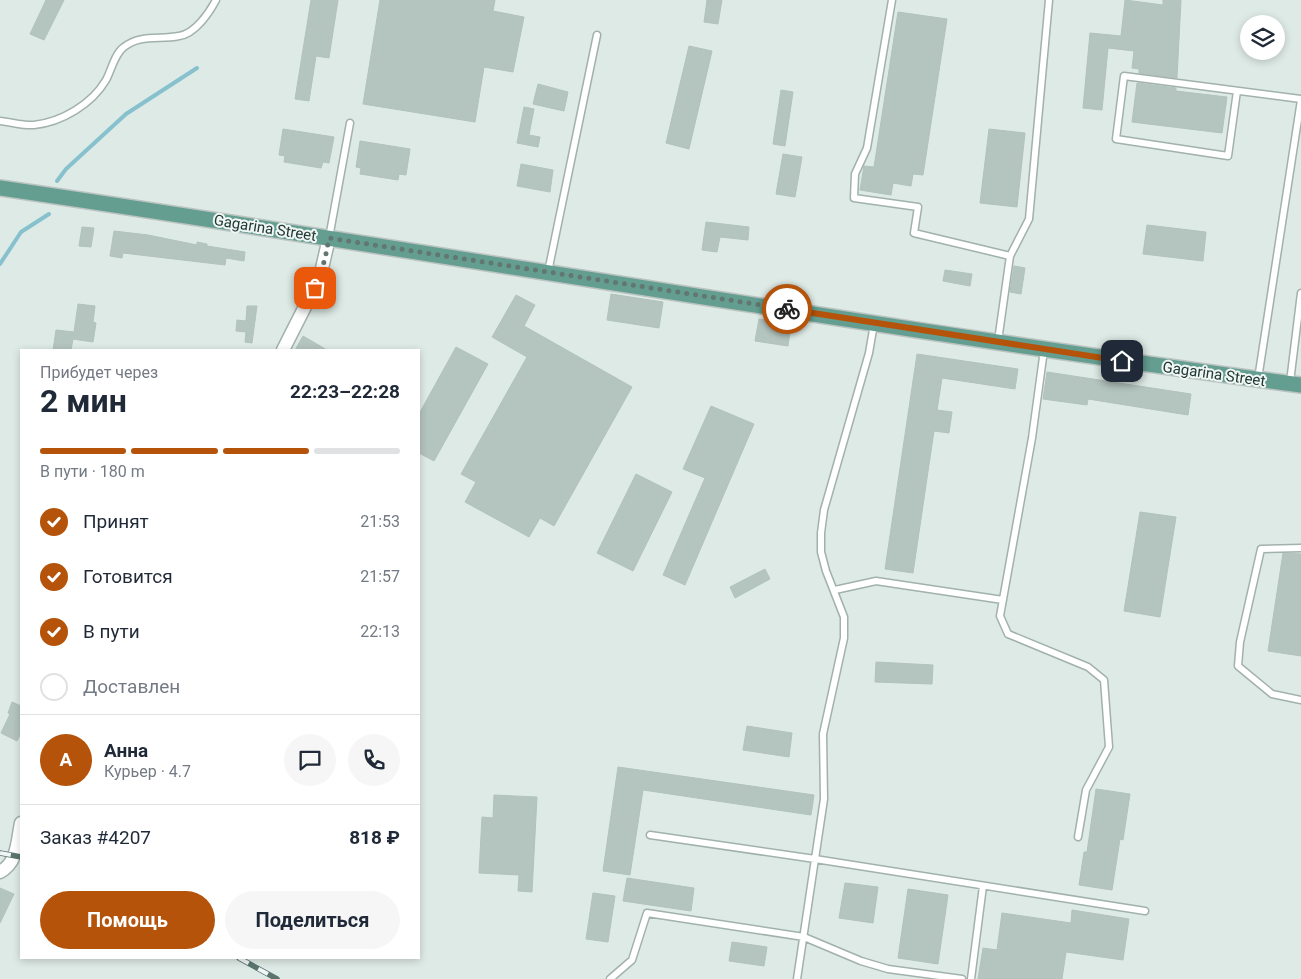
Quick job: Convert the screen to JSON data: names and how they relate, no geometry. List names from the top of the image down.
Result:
{
  "streets": {
    "main road": ["Gagarina Street"]
  },
  "page": {
    "heading": ["2 мин", "Прибудет через", "22:23–22:28"],
    "panel": [
      "Анна",
      "Курьер · 4.7",
      "Заказ #4207",
      "818 ₽"
    ],
    "bar": "В пути · 180 m",
    "list": [
      ["Принят", "21:53"],
      ["Готовится", "21:57"],
      ["В пути", "22:13"],
      "Доставлен"
    ],
    "round": "А",
    "buttons": ["Помощь", "Поделиться"]
  }
}
